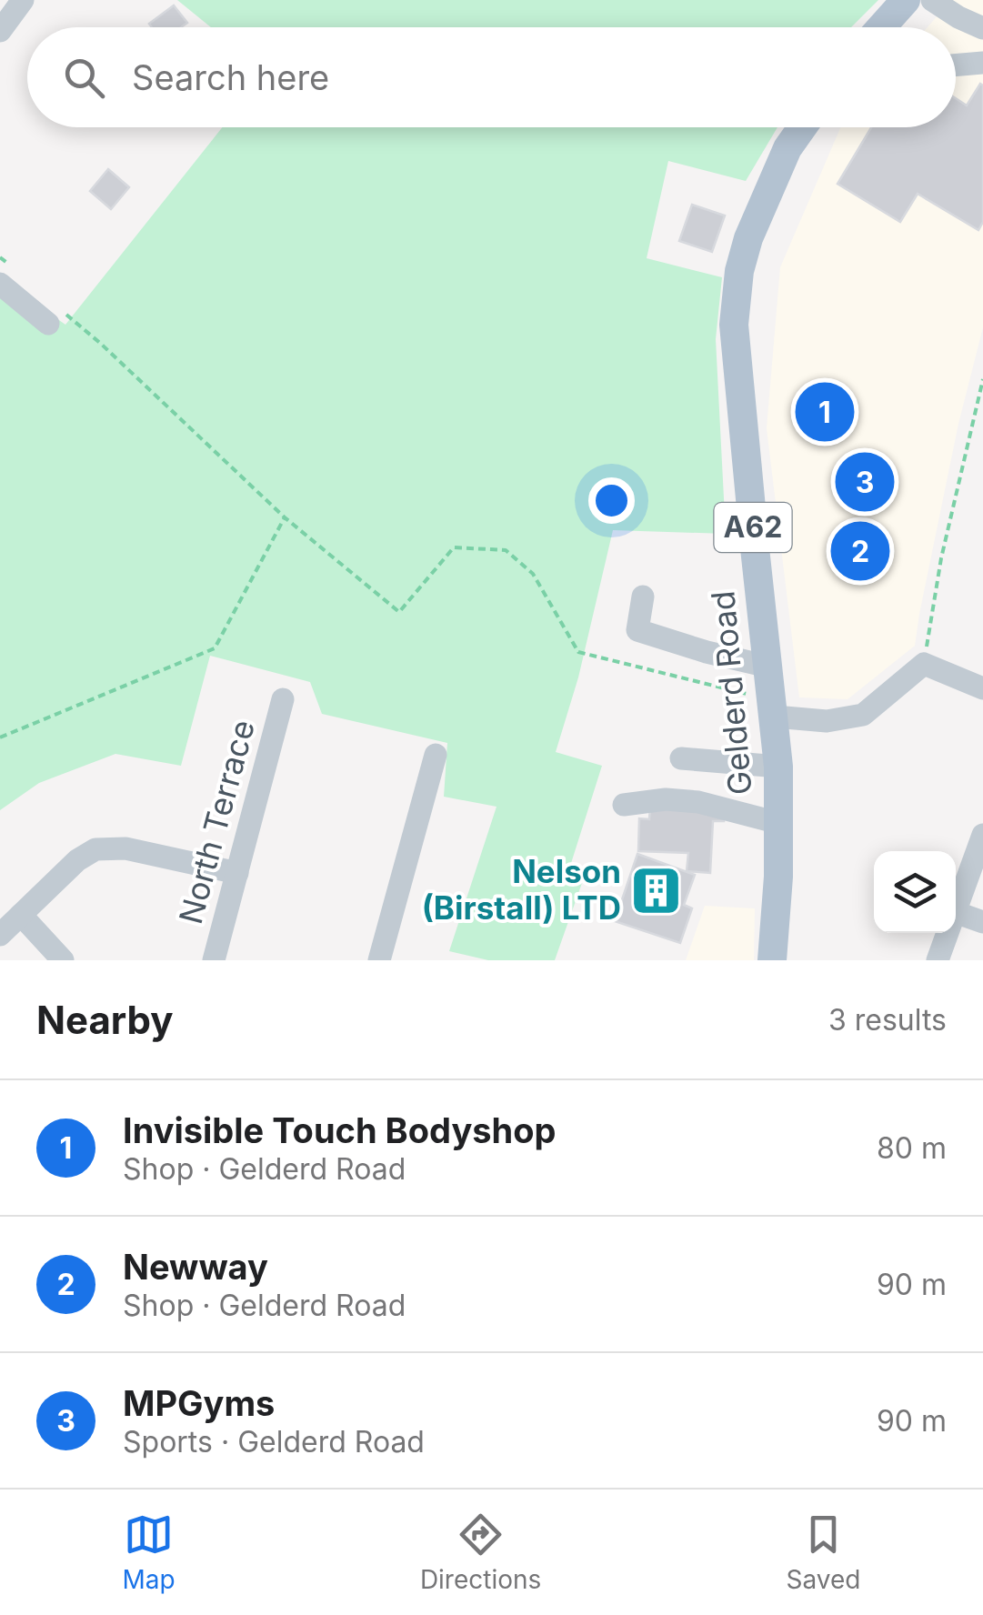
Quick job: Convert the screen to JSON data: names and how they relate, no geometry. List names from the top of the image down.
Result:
{
  "streets": {
    "main road": ["A62", "Gelderd Road"],
    "street": ["North Terrace"]
  },
  "places": {
    "building": ["Nelson (Birstall) LTD"]
  },
  "page": {
    "search": "Search here",
    "pins": ["1", "3", "2"],
    "heading": ["Nearby", "3 results"],
    "list": [
      {
        "mark": "1",
        "name": "Invisible Touch Bodyshop",
        "note": "Shop · Gelderd Road",
        "value": "80 m"
      },
      {
        "mark": "2",
        "name": "Newway",
        "note": "Shop · Gelderd Road",
        "value": "90 m"
      },
      {
        "mark": "3",
        "name": "MPGyms",
        "note": "Sports · Gelderd Road",
        "value": "90 m"
      }
    ],
    "nav": ["Map", "Directions", "Saved"]
  }
}
